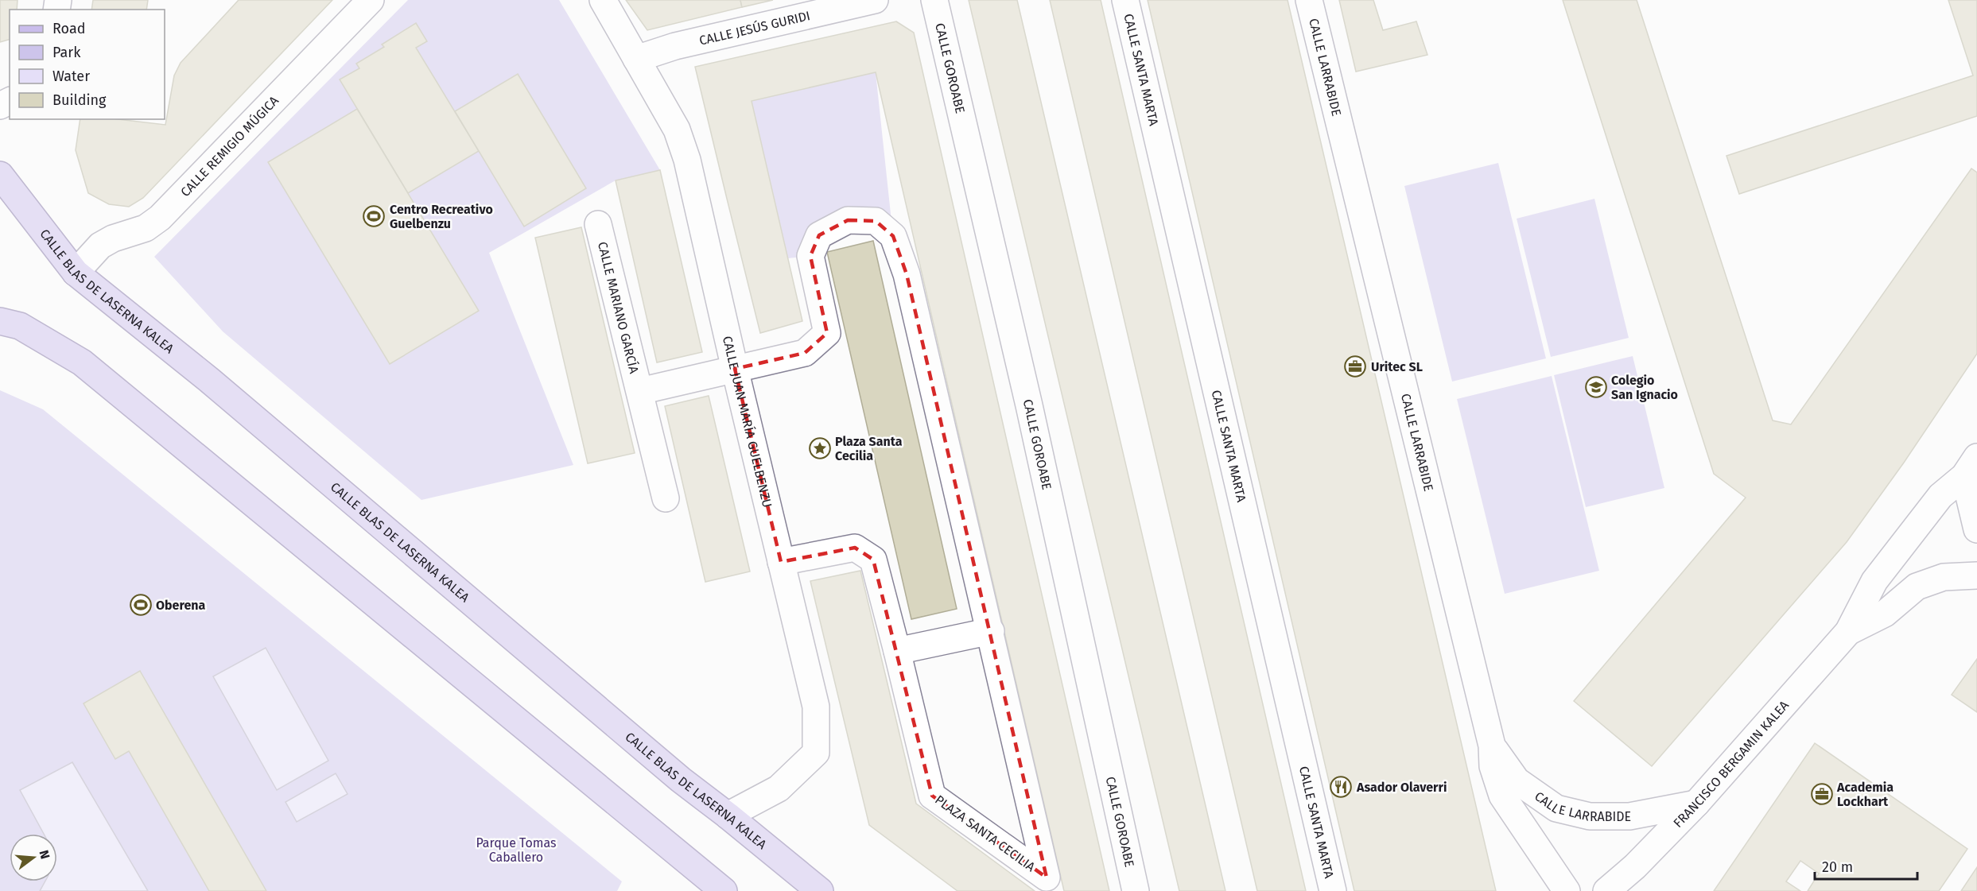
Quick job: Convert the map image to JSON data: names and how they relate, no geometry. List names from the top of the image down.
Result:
{
  "streets": {
    "main road": ["CALLE BLAS DE LASERNA KALEA"],
    "street": [
      "CALLE JESÚS GURIDI",
      "CALLE LARRABIDE",
      "CALLE GOROABE",
      "CALLE SANTA MARTA",
      "CALLE REMIGIO MÚGICA",
      "CALLE MARIANO GARCÍA",
      "CALLE JUAN MARÍA GUELBENZU",
      "FRANCISCO BERGAMIN KALEA",
      "PLAZA SANTA CECILIA"
    ]
  },
  "crossings": [
    ["CALLE JESÚS GURIDI", "CALLE JUAN MARÍA GUELBENZU"],
    ["CALLE LARRABIDE", "FRANCISCO BERGAMIN KALEA"],
    ["CALLE REMIGIO MÚGICA", "CALLE BLAS DE LASERNA KALEA"],
    ["CALLE BLAS DE LASERNA KALEA", "CALLE JUAN MARÍA GUELBENZU"],
    ["CALLE MARIANO GARCÍA", "CALLE JUAN MARÍA GUELBENZU"],
    ["CALLE MARIANO GARCÍA", "PLAZA SANTA CECILIA"],
    ["CALLE JUAN MARÍA GUELBENZU", "PLAZA SANTA CECILIA"]
  ],
  "parks": ["Parque Tomas Caballero"],
  "places": {
    "sports": ["Centro Recreativo Guelbenzu", "Oberena"],
    "office": ["Uritec SL", "Academia Lockhart"],
    "school or university": ["Colegio San Ignacio"],
    "place": ["Plaza Santa Cecilia"],
    "restaurant": ["Asador Olaverri"]
  },
  "legend": [
    "Road",
    "Park",
    "Water",
    "Building"
  ],
  "scale_bar": "20 m",
  "north": "right"
}
